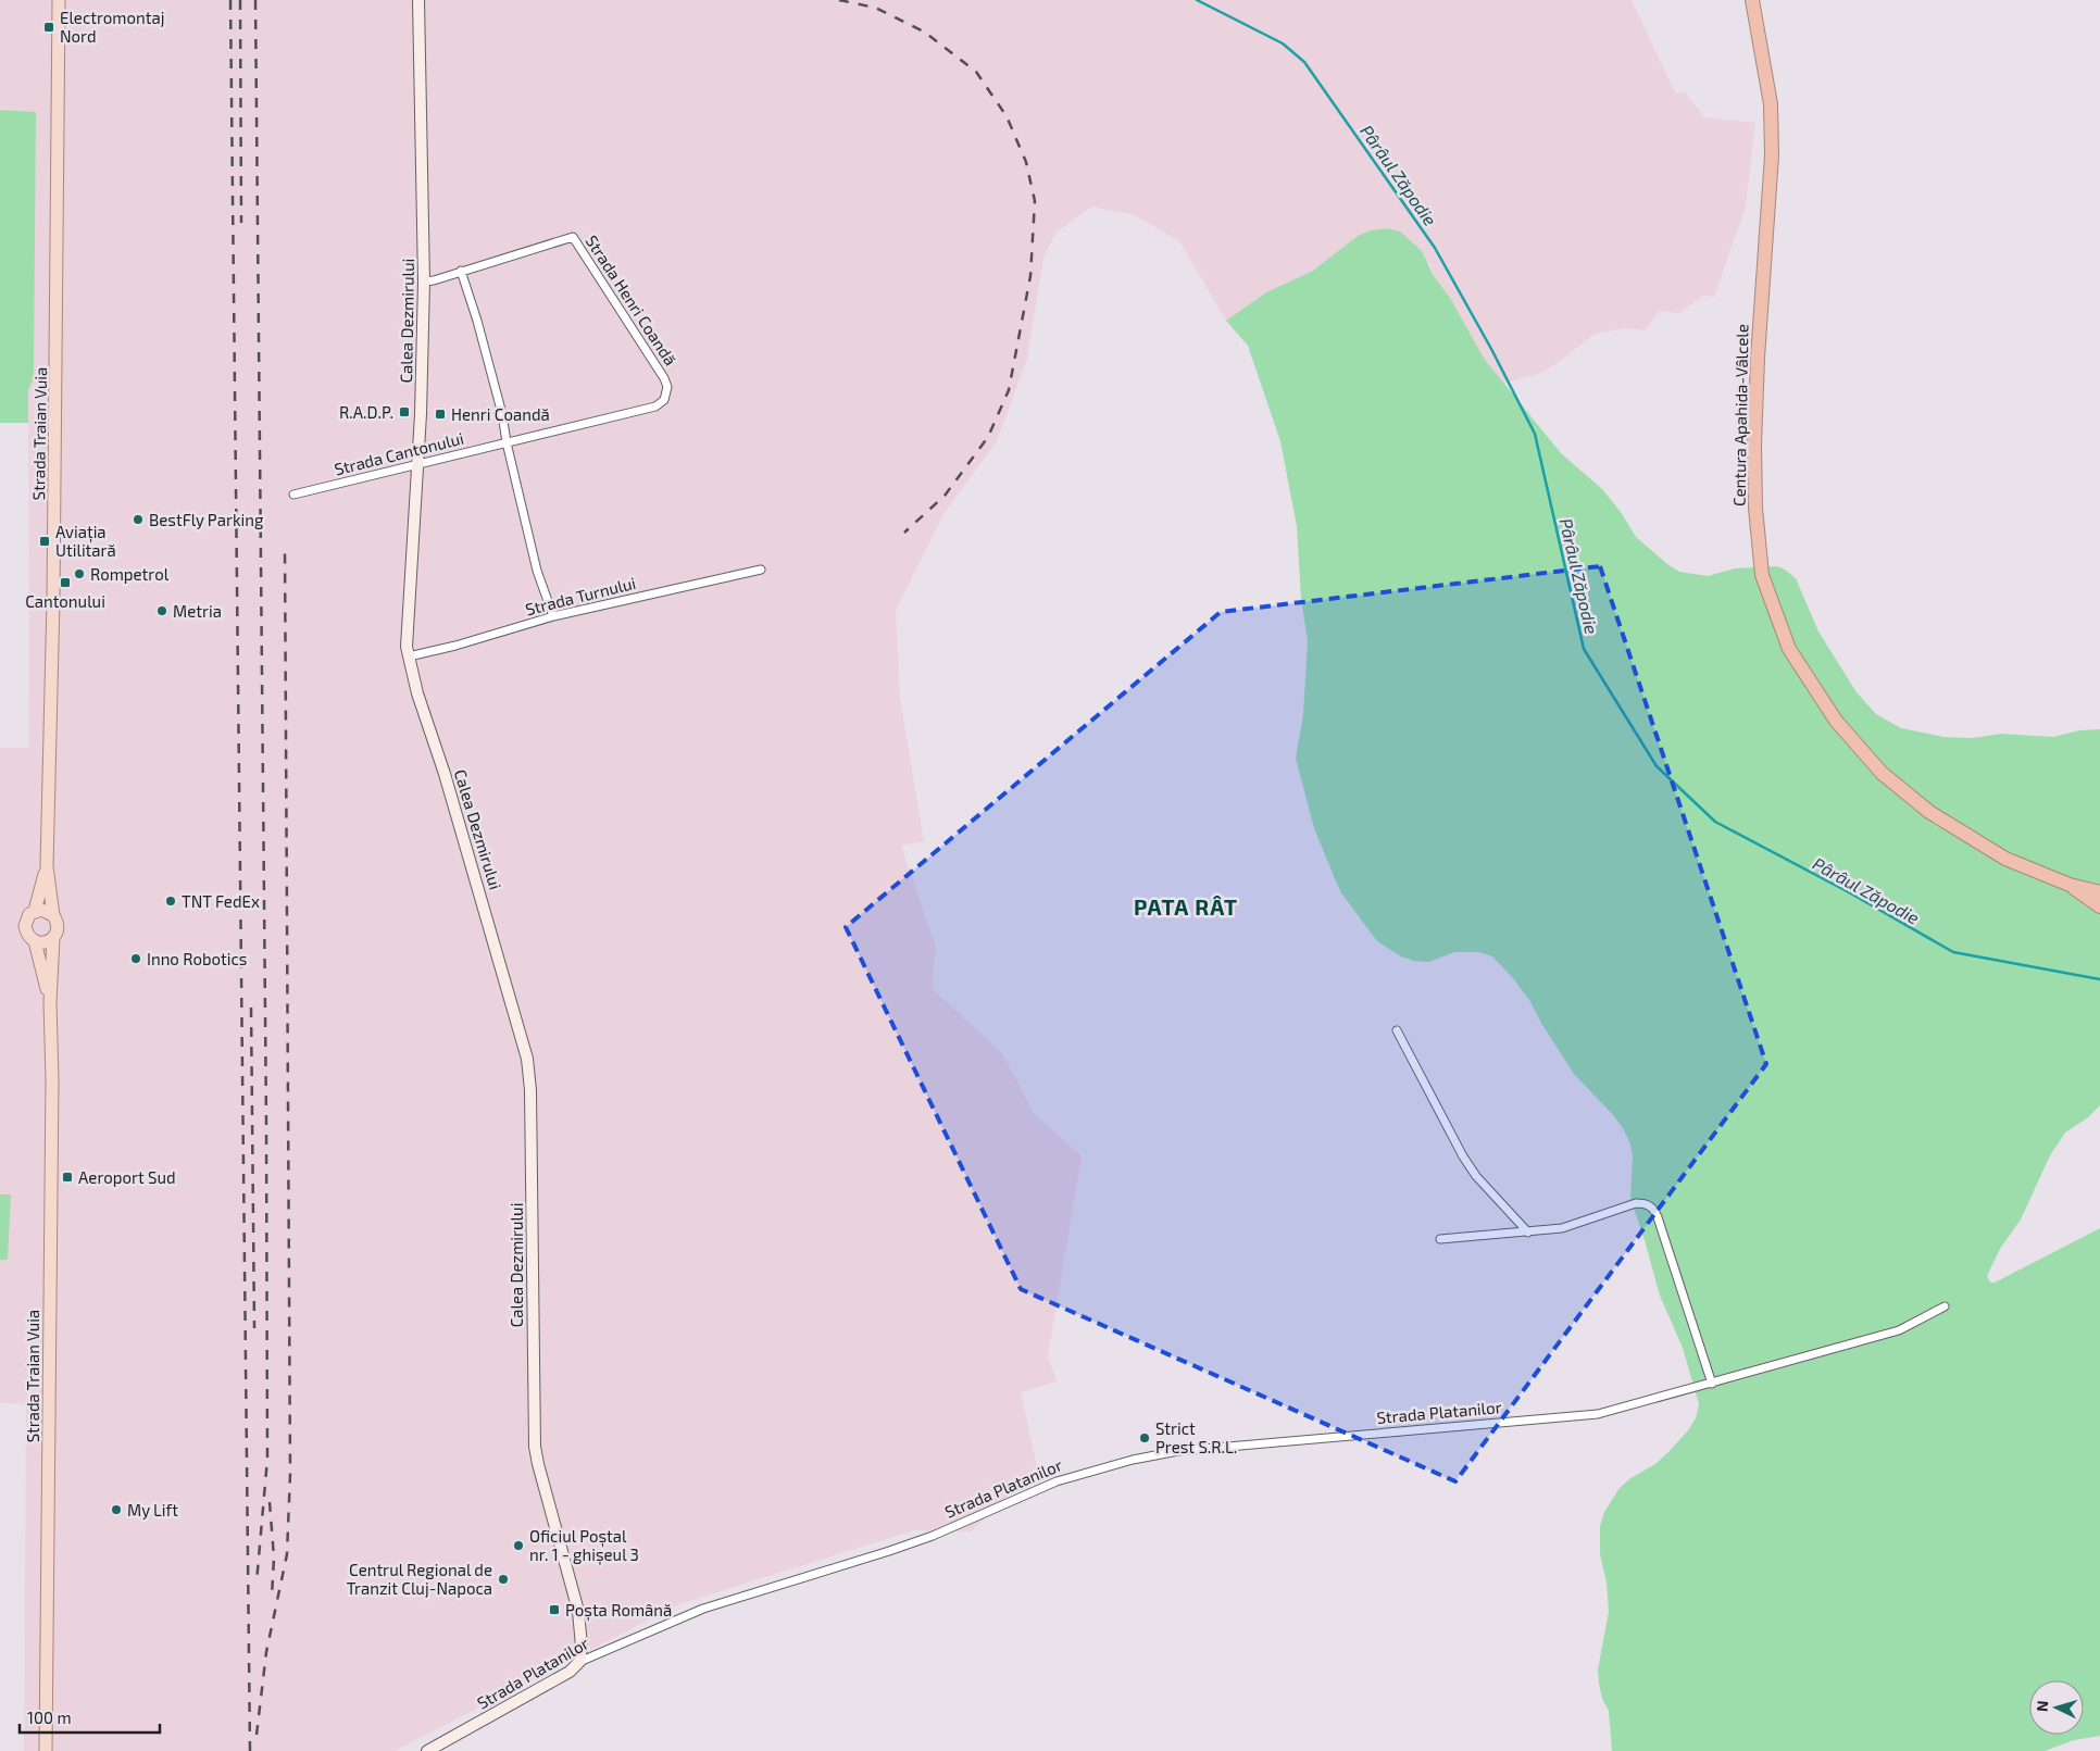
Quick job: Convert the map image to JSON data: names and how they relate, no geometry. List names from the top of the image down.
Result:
{
  "streets": {
    "highway": ["Centura Apahida-Vâlcele"],
    "main road": ["Calea Dezmirului", "Strada Traian Vuia", "Strada Platanilor"],
    "street": ["Strada Henri Coandă", "Strada Cantonului", "Strada Turnului"]
  },
  "crossings": [
    ["Strada Henri Coandă", "Strada Cantonului"],
    ["Calea Dezmirului", "Strada Cantonului"],
    ["Calea Dezmirului", "Strada Turnului"],
    ["Calea Dezmirului", "Strada Platanilor"]
  ],
  "districts": ["PATA RÂT"],
  "water": ["Pârâul Zăpodie"],
  "places": {
    "transit": [
      "Electromontaj Nord",
      "R.A.D.P.",
      "Henri Coandă",
      "Aviația Utilitară",
      "Cantonului",
      "Aeroport Sud",
      "Poșta Română"
    ],
    "other": [
      "BestFly Parking",
      "Rompetrol",
      "Metria",
      "TNT FedEx",
      "Inno Robotics",
      "Strict Prest S.R.L.",
      "My Lift",
      "Oficiul Poștal nr. 1 - ghișeul 3",
      "Centrul Regional de Tranzit Cluj-Napoca"
    ]
  },
  "scale_bar": "100 m",
  "north": "left"
}
